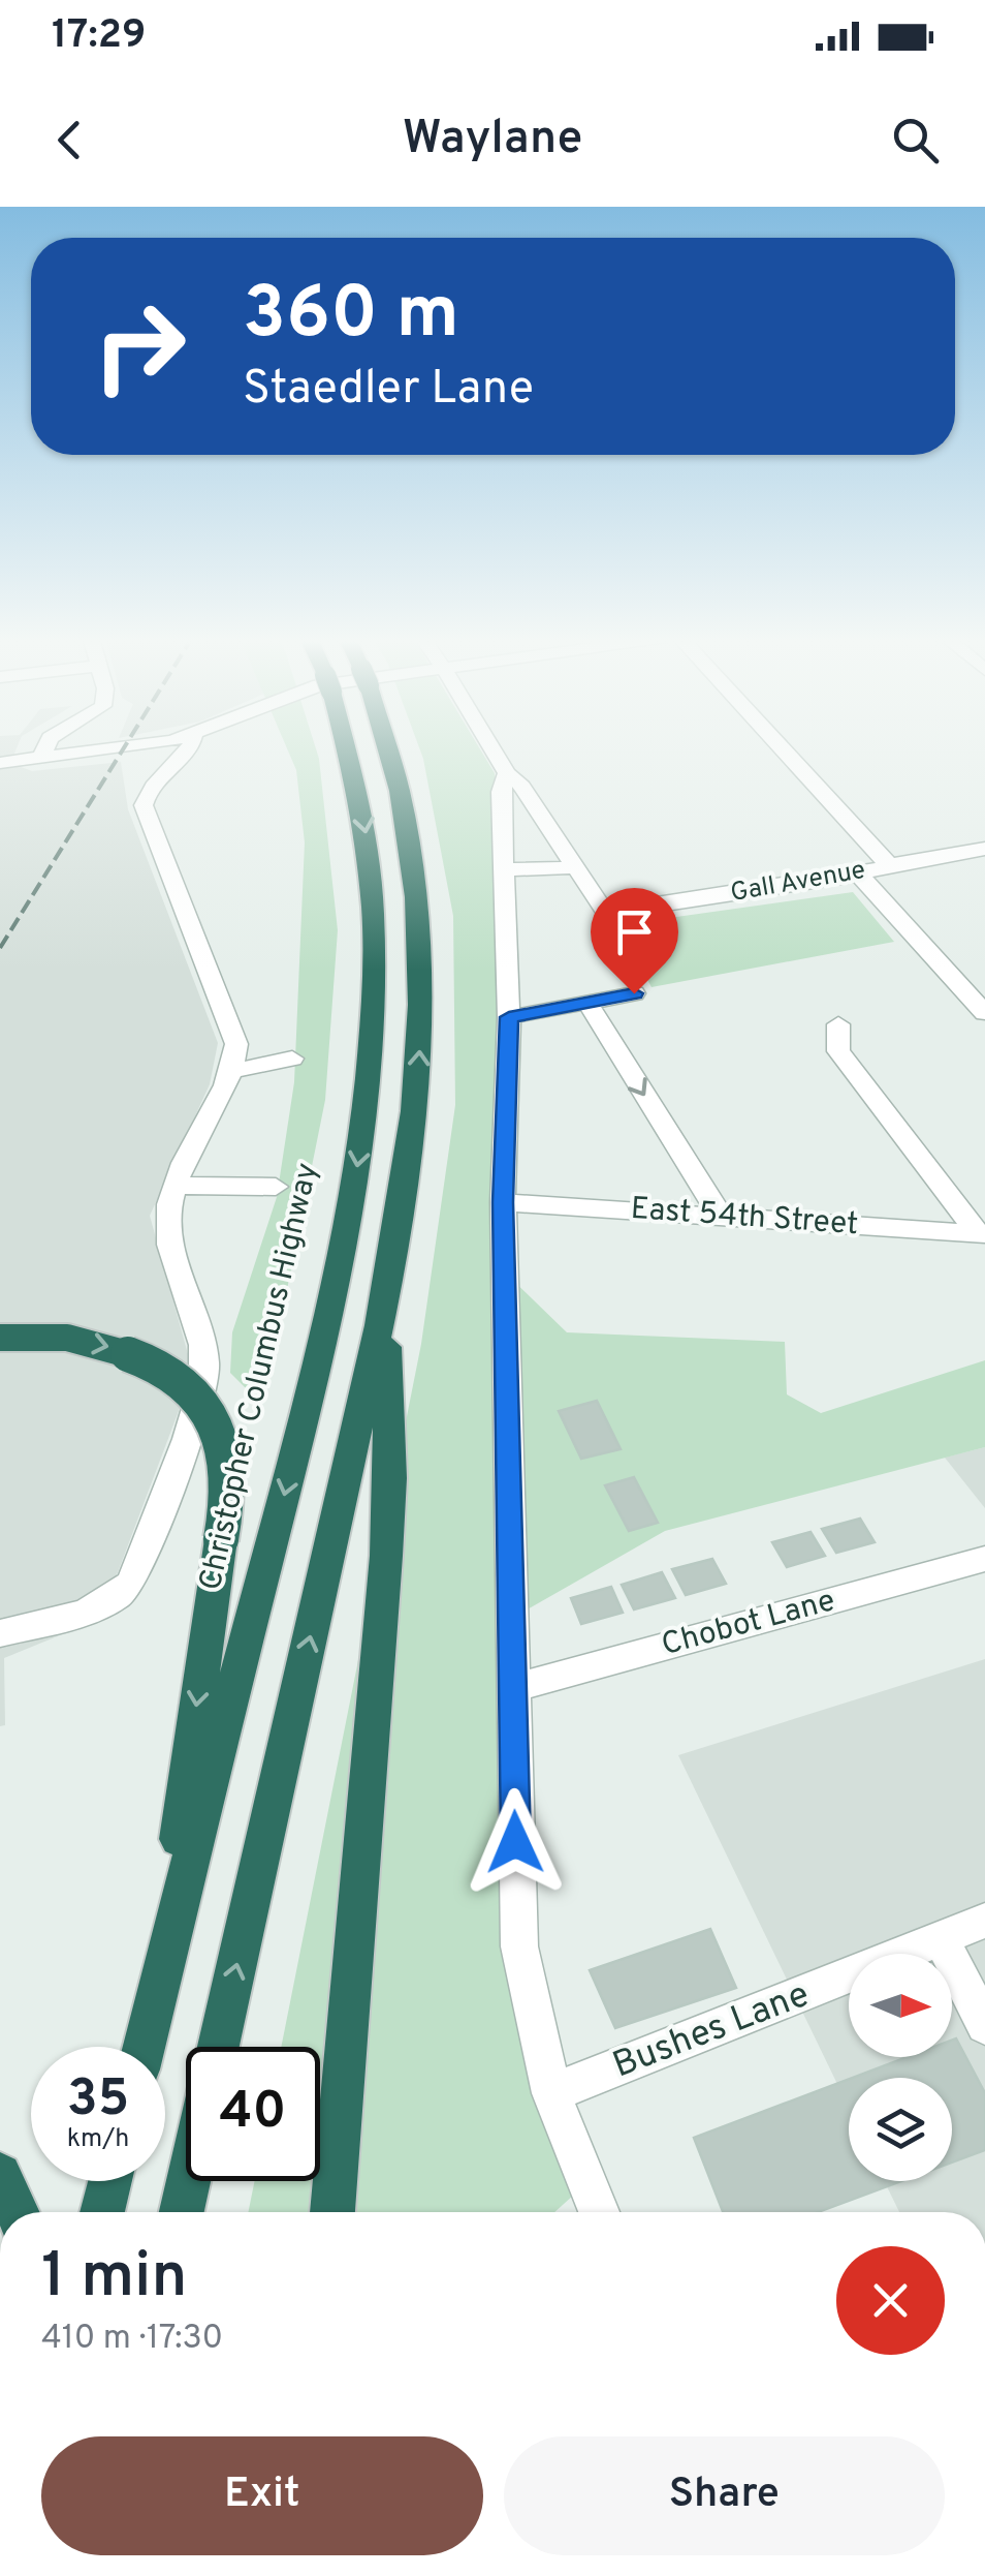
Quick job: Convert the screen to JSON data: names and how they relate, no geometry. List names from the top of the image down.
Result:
{
  "streets": {
    "highway": ["Christopher Columbus Highway"],
    "street": [
      "Gall Avenue",
      "East 54th Street",
      "Chobot Lane",
      "Bushes Lane"
    ]
  },
  "north": "right",
  "page": {
    "status": "17:29",
    "header": "Waylane",
    "turn": ["360 m", "Staedler Lane"],
    "speed": "35 km/h",
    "limit": "40",
    "heading": ["1 min", "410 m · 17:30"],
    "buttons": ["Exit", "Share"]
  }
}
